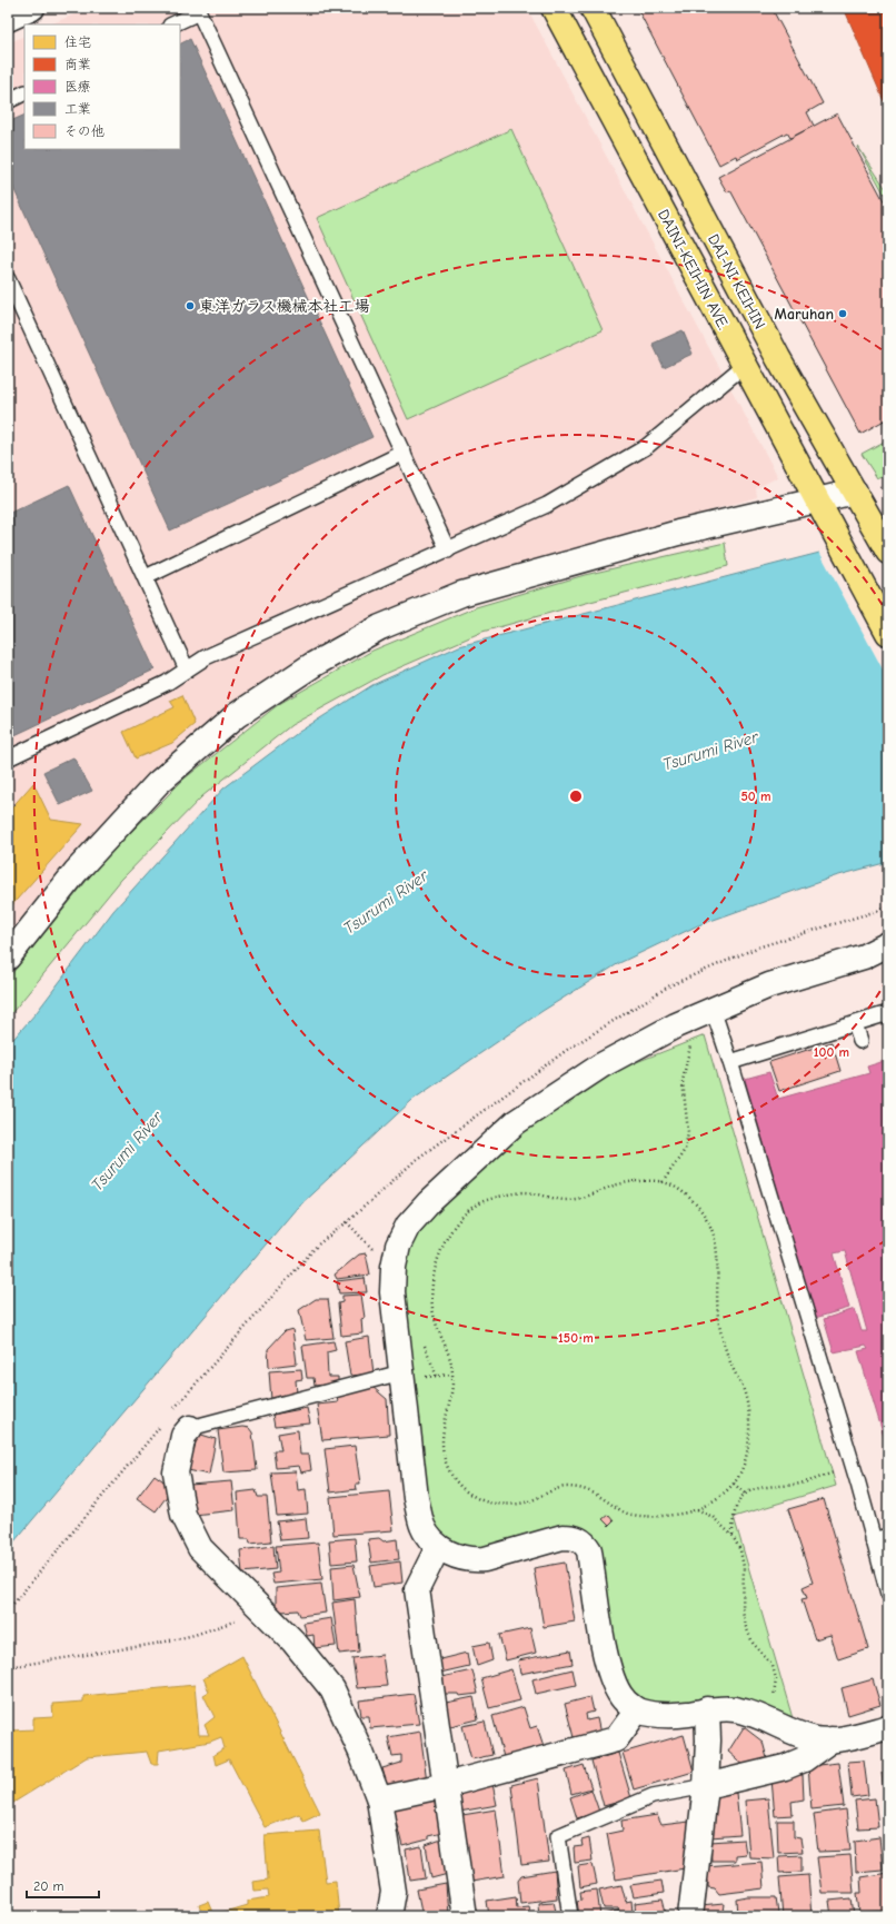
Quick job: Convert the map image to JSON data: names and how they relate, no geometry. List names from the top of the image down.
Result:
{
  "streets": {
    "highway": ["DAINI-KEIHIN AVE.", "DAI-NI KEIHIN"]
  },
  "water": ["Tsurumi River"],
  "places": ["東洋ガラス機械本社工場", "Maruhan"],
  "legend": [
    "住宅",
    "商業",
    "医療",
    "工業",
    "その他"
  ],
  "scale_bar": "20 m",
  "rings": ["50 m", "100 m", "150 m"]
}
